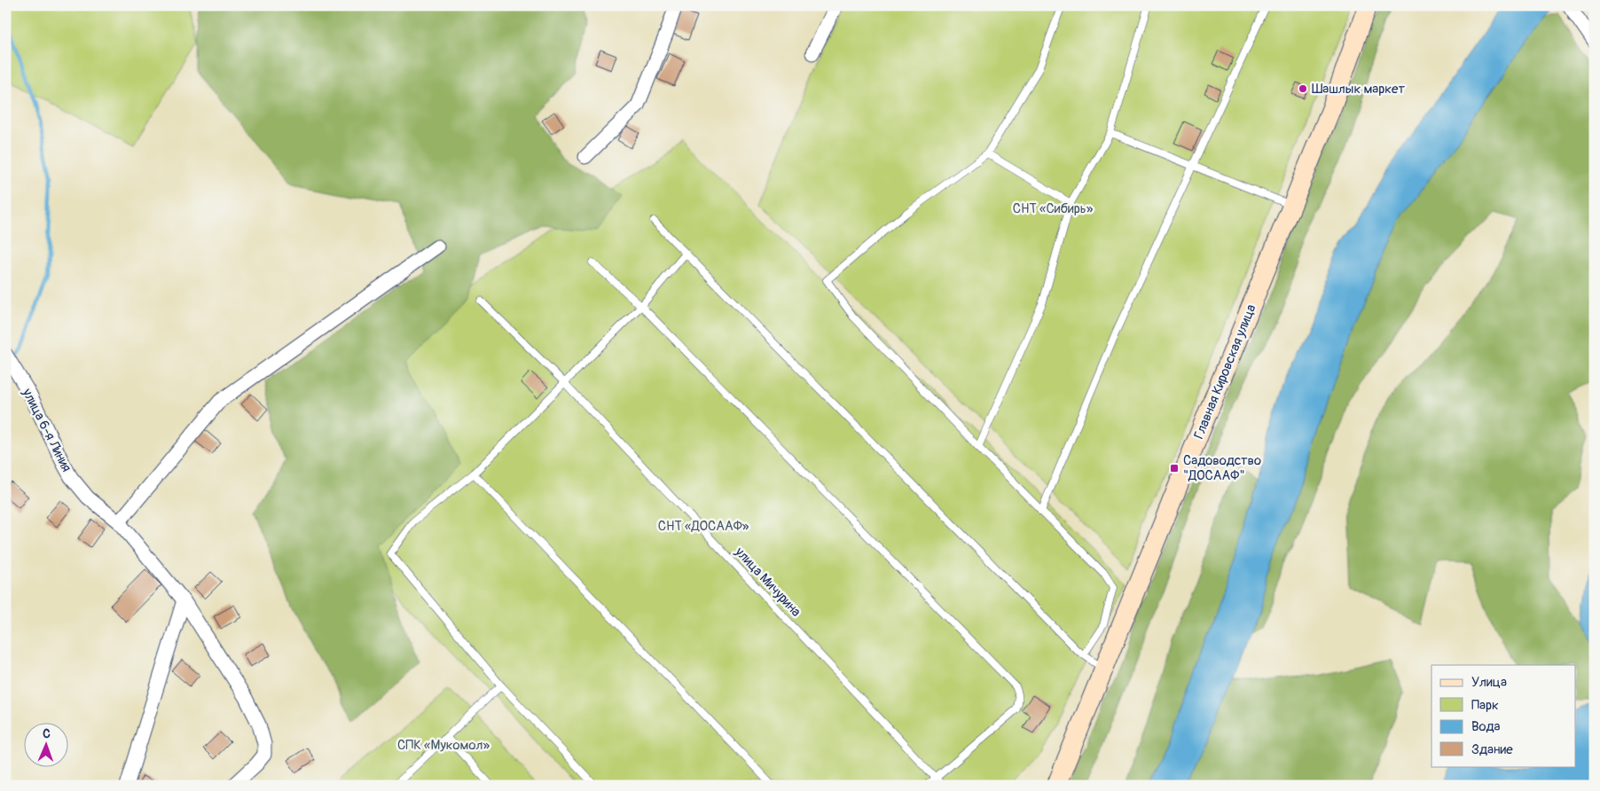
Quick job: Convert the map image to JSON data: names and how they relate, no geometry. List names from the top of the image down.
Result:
{
  "streets": {
    "main road": ["Главная Кировская улица"],
    "street": ["улица 6-я Линия"],
    "lane": ["улица Мичурина"]
  },
  "parks": ["СНТ «Сибирь»", "СНТ «ДОСААФ»", "СПК «Мукомол»"],
  "places": {
    "other": ["Шашлык маркет"],
    "transit": ["Садоводство \"ДОСААФ\""]
  },
  "legend": [
    "Улица",
    "Парк",
    "Вода",
    "Здание"
  ],
  "north": "top"
}
